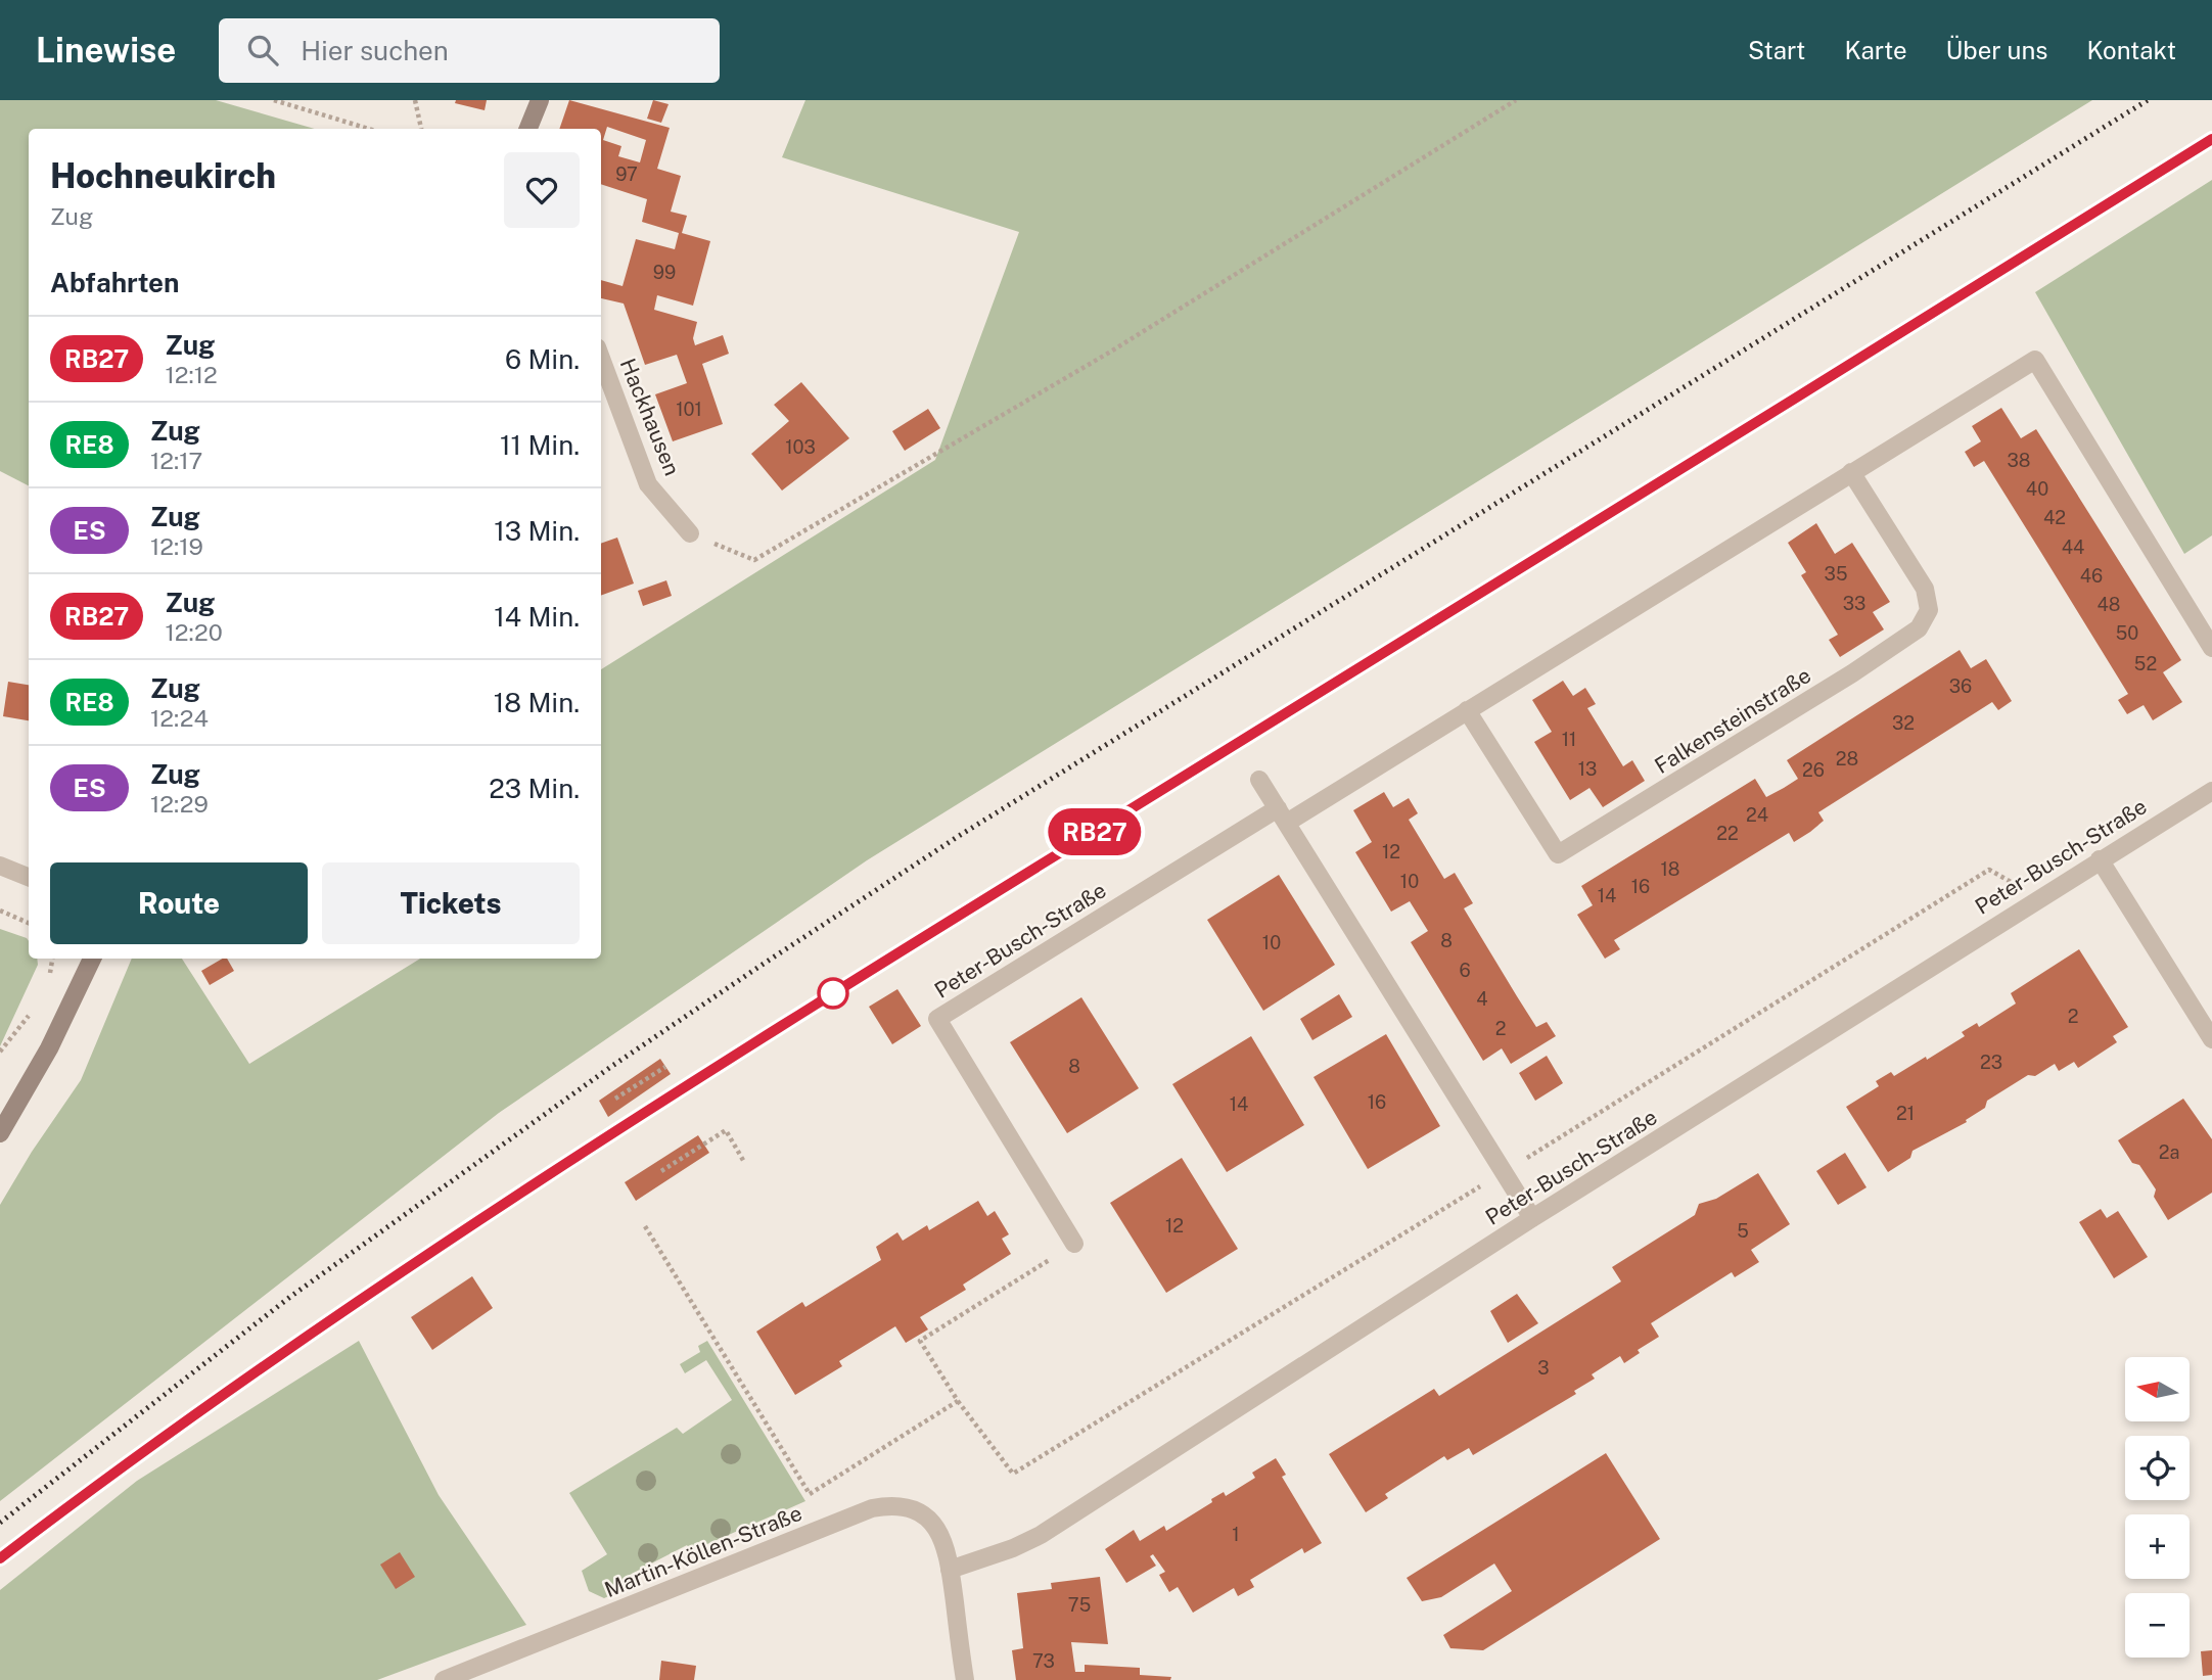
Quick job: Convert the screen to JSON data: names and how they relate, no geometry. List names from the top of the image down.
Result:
{
  "streets": {
    "street": [
      "Hackhausen",
      "Falkensteinstraße",
      "Peter-Busch-Straße",
      "Martin-Köllen-Straße"
    ]
  },
  "crossings": [
    ["Peter-Busch-Straße", "Martin-Köllen-Straße"]
  ],
  "house_numbers": [
    "97",
    "99",
    "101",
    "103",
    "38",
    "40",
    "42",
    "44",
    "35",
    "46",
    "33",
    "48",
    "50",
    "52",
    "36",
    "32",
    "11",
    "28",
    "13",
    "26",
    "24",
    "22",
    "12",
    "18",
    "10",
    "16",
    "14",
    "8",
    "10",
    "6",
    "4",
    "2",
    "2",
    "23",
    "8",
    "16",
    "14",
    "21",
    "2a",
    "12",
    "5",
    "3",
    "1",
    "75",
    "73"
  ],
  "north": "left",
  "page": {
    "header": "Linewise",
    "search": "Hier suchen",
    "nav": [
      "Start",
      "Karte",
      "Über uns",
      "Kontakt"
    ],
    "on_map": "RB27",
    "heading": [
      ["Hochneukirch", "Zug"],
      "Abfahrten"
    ],
    "list": [
      {
        "mark": "RB27",
        "name": "Zug",
        "note": "12:12",
        "value": "6 Min."
      },
      {
        "mark": "RE8",
        "name": "Zug",
        "note": "12:17",
        "value": "11 Min."
      },
      {
        "mark": "ES",
        "name": "Zug",
        "note": "12:19",
        "value": "13 Min."
      },
      {
        "mark": "RB27",
        "name": "Zug",
        "note": "12:20",
        "value": "14 Min."
      },
      {
        "mark": "RE8",
        "name": "Zug",
        "note": "12:24",
        "value": "18 Min."
      },
      {
        "mark": "ES",
        "name": "Zug",
        "note": "12:29",
        "value": "23 Min."
      }
    ],
    "buttons": ["Route", "Tickets"],
    "map_buttons": ["+", "−"]
  }
}
